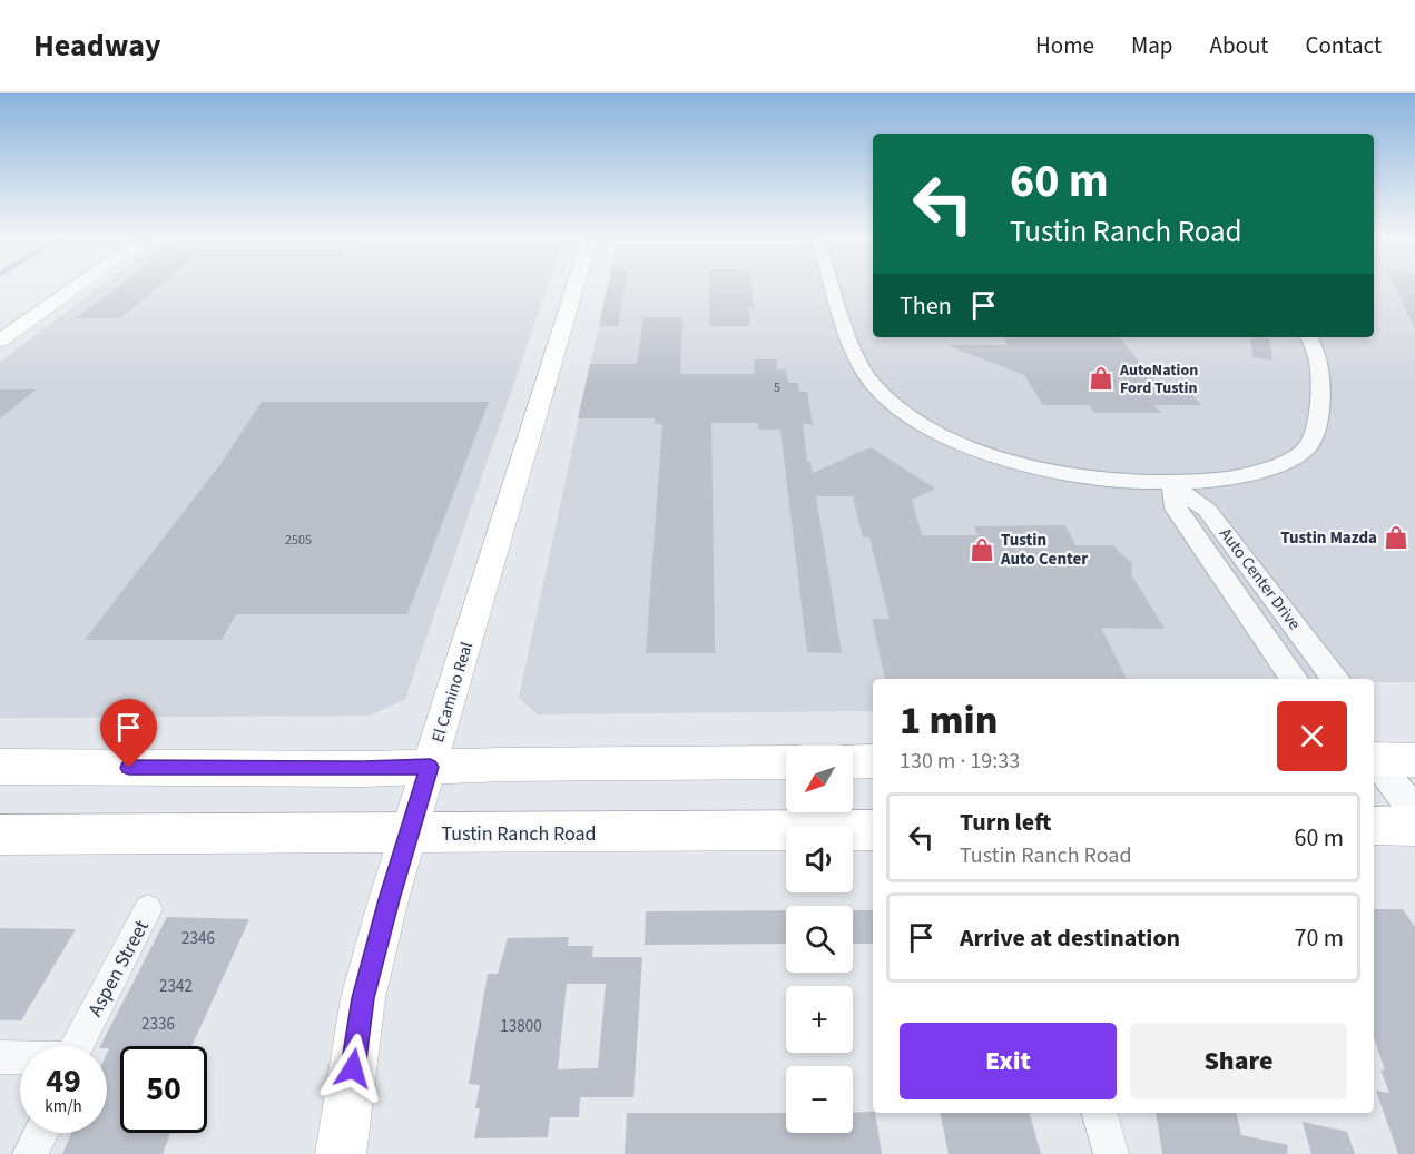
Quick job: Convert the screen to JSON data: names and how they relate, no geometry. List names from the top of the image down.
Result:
{
  "streets": {
    "main road": ["El Camino Real", "Tustin Ranch Road"],
    "street": ["Auto Center Drive", "Aspen Street"]
  },
  "crossings": [
    ["El Camino Real", "Tustin Ranch Road"]
  ],
  "places": {
    "shop": ["AutoNation Ford Tustin", "Tustin Mazda", "Tustin Auto Center"]
  },
  "house_numbers": [
    "5",
    "2505",
    "2346",
    "2342",
    "2336",
    "13800"
  ],
  "north": "bottom left",
  "page": {
    "header": "Headway",
    "nav": [
      "Home",
      "Map",
      "About",
      "Contact"
    ],
    "turn": ["60 m", "Tustin Ranch Road"],
    "then": "Then",
    "heading": ["1 min", "130 m · 19:33"],
    "map_buttons": ["+", "−"],
    "list": [
      {
        "name": "Turn left",
        "note": "Tustin Ranch Road",
        "value": "60 m"
      },
      {
        "name": "Arrive at destination",
        "value": "70 m"
      }
    ],
    "buttons": ["Exit", "Share"],
    "speed": "49 km/h",
    "limit": "50"
  }
}
